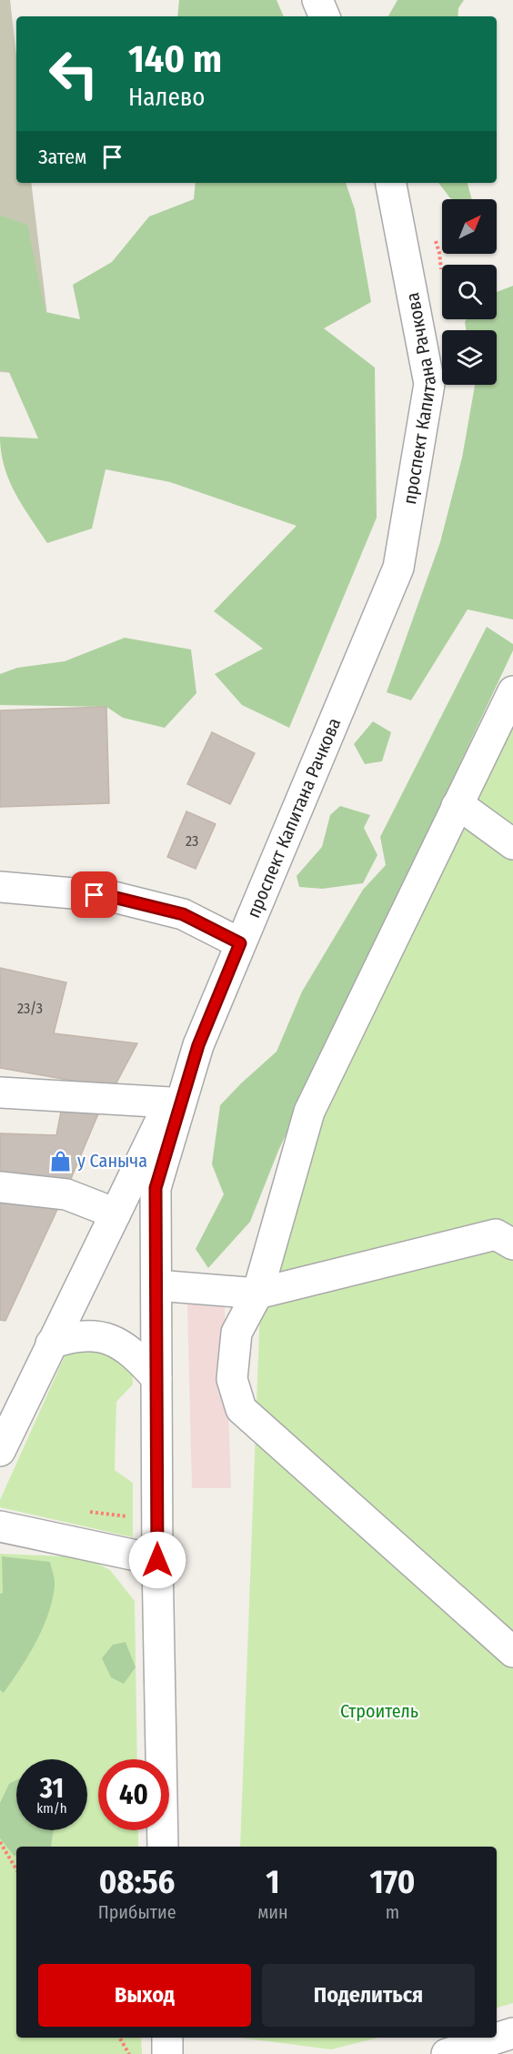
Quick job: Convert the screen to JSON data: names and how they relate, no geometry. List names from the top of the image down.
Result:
{
  "streets": {
    "street": ["проспект Капитана Рачкова"]
  },
  "parks": ["Строитель"],
  "places": {
    "shop": ["у Саныча"]
  },
  "house_numbers": ["23", "23/3"],
  "north": "top right",
  "page": {
    "turn": ["140 m", "Налево"],
    "then": "Затем",
    "speed": "31 km/h",
    "limit": "40",
    "eta": [
      "08:56",
      "Прибытие",
      "1",
      "мин",
      "170",
      "m"
    ],
    "buttons": ["Выход", "Поделиться"]
  }
}
